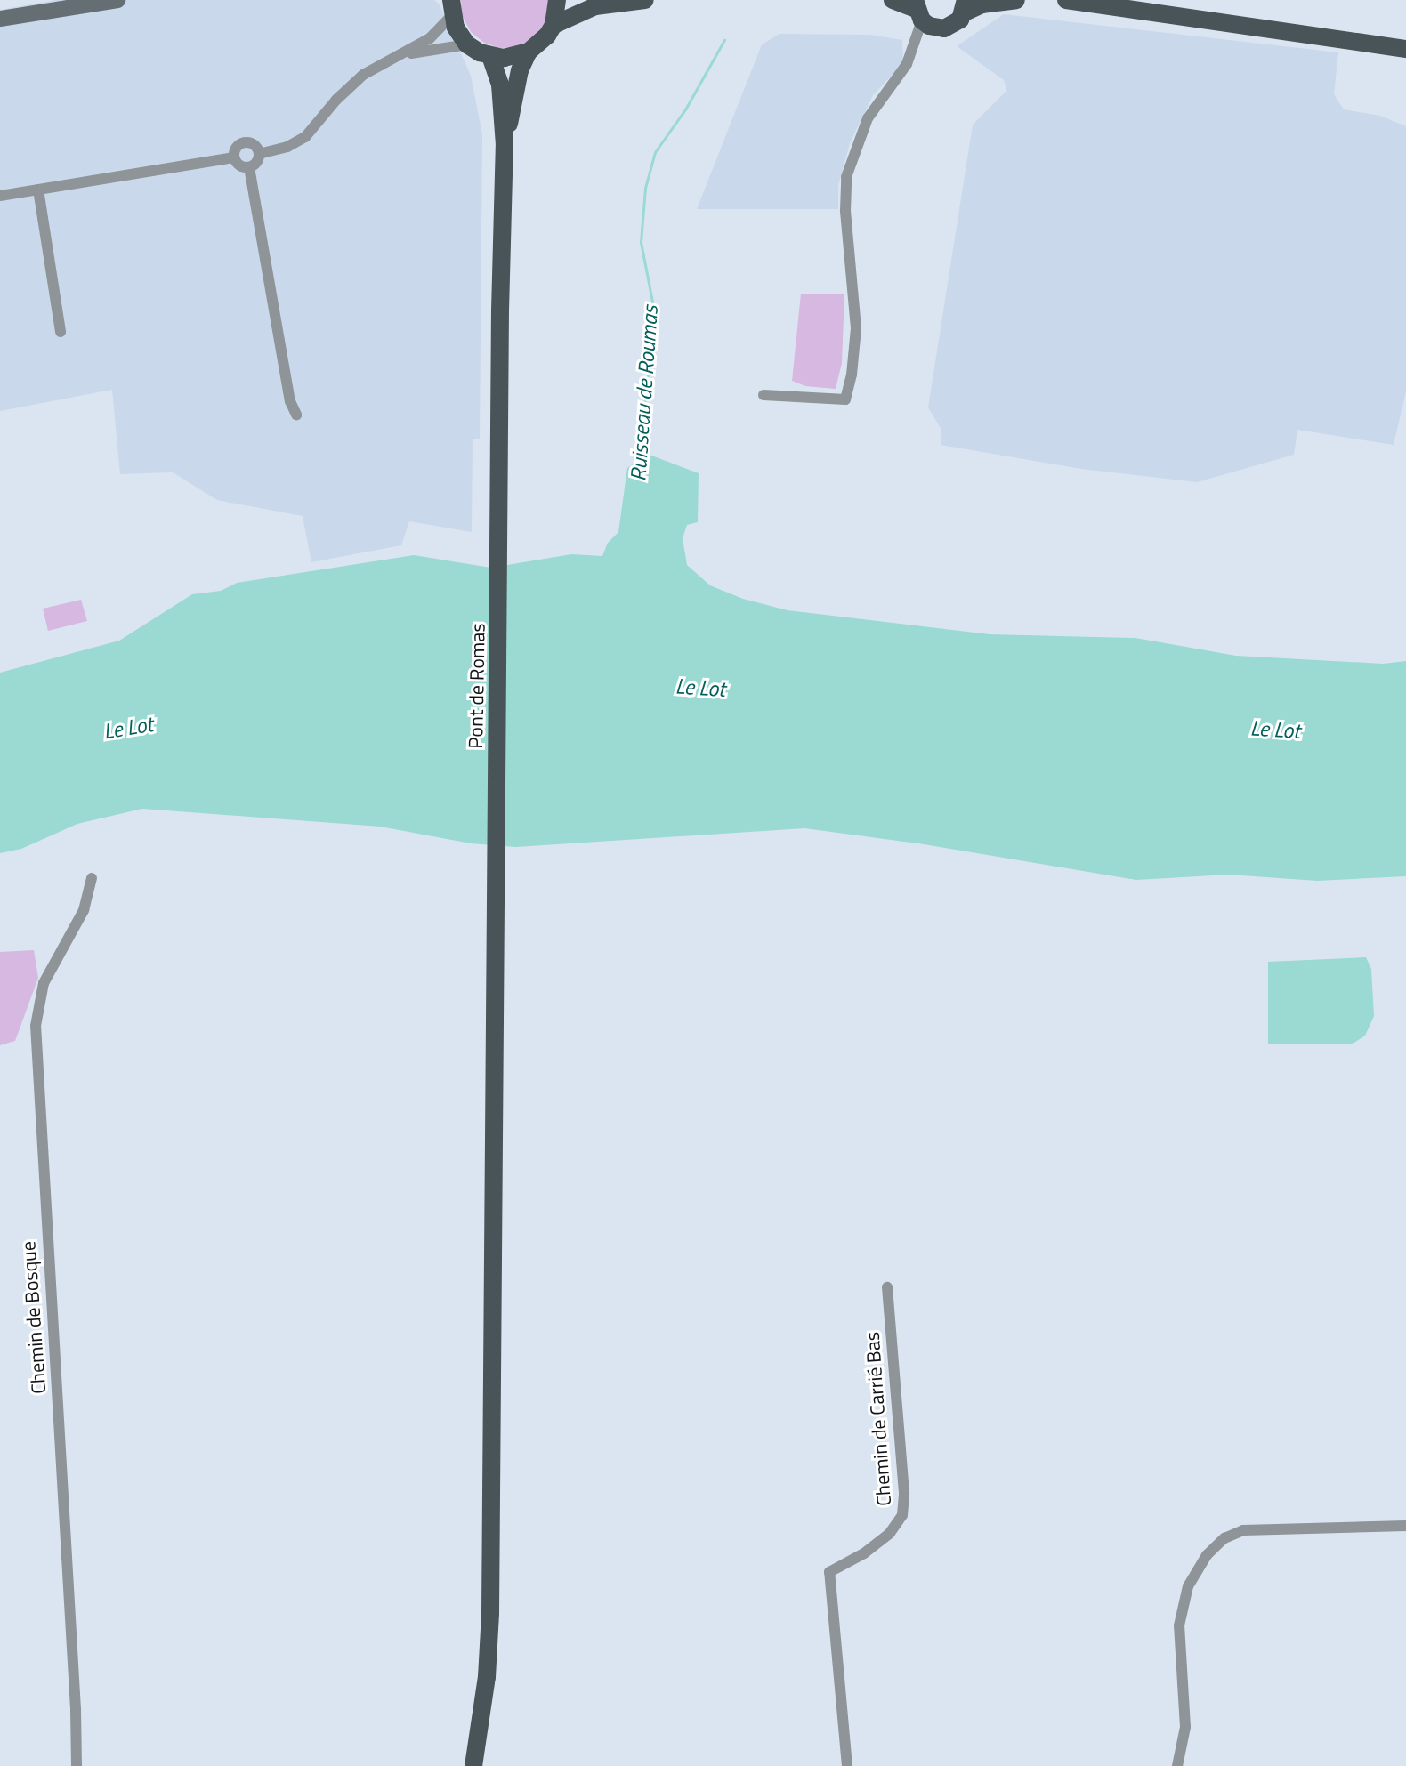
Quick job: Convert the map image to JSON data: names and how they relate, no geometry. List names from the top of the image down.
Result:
{
  "streets": {
    "main road": ["Pont de Romas"],
    "street": ["Chemin de Bosque", "Chemin de Carrié Bas"]
  },
  "water": ["Ruisseau de Roumas", "Le Lot"]
}
